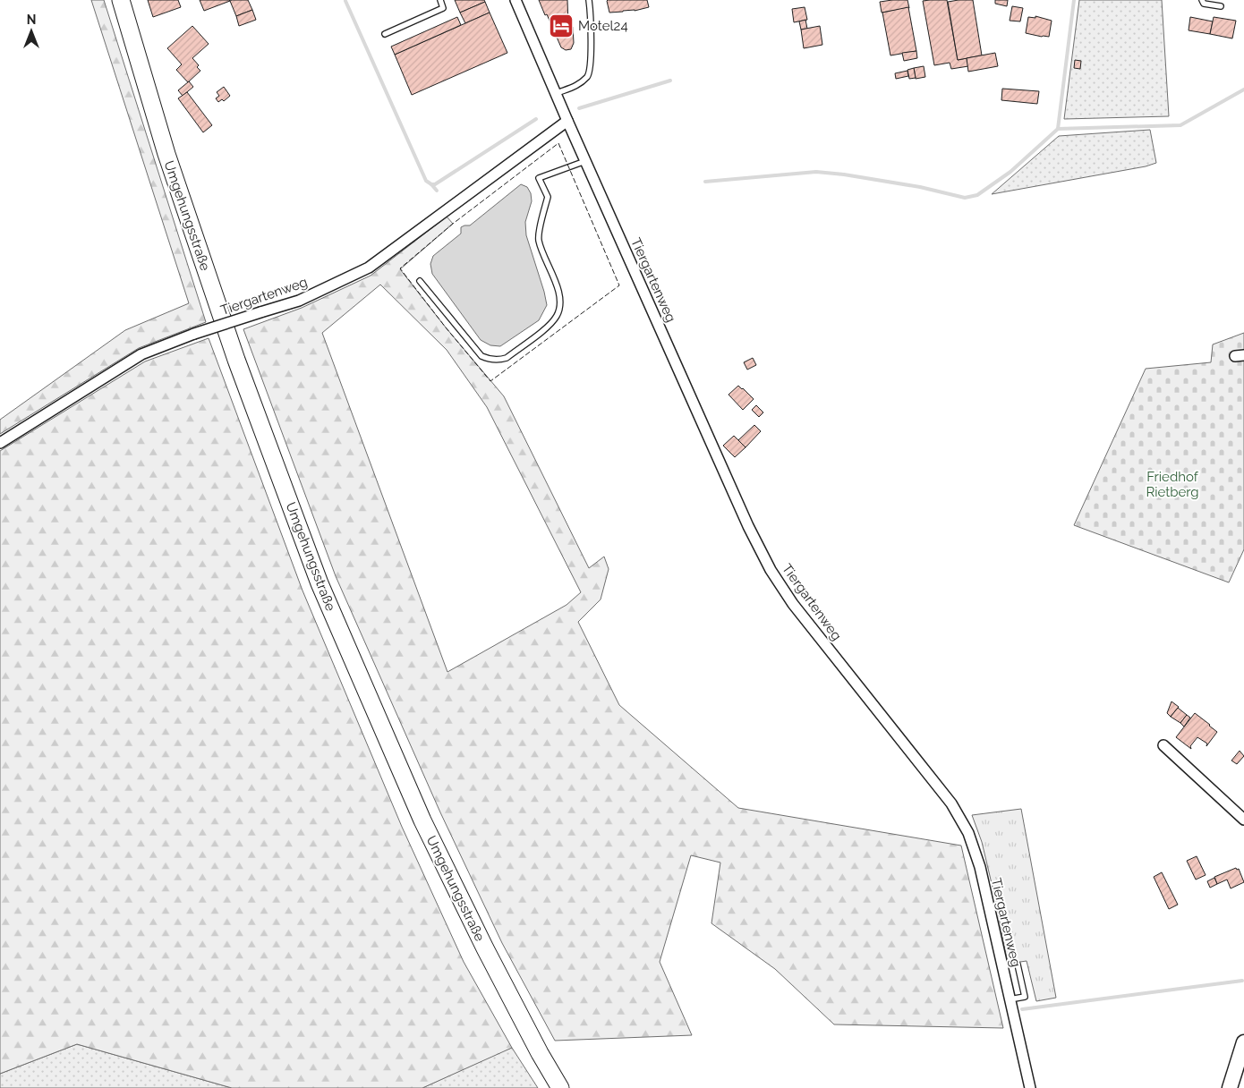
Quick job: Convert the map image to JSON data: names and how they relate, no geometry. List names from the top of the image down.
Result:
{
  "streets": {
    "main road": ["Umgehungsstraße"],
    "street": ["Tiergartenweg"]
  },
  "parks": ["Friedhof Rietberg"],
  "places": {
    "hotel": ["Motel24"]
  },
  "north": "top"
}
